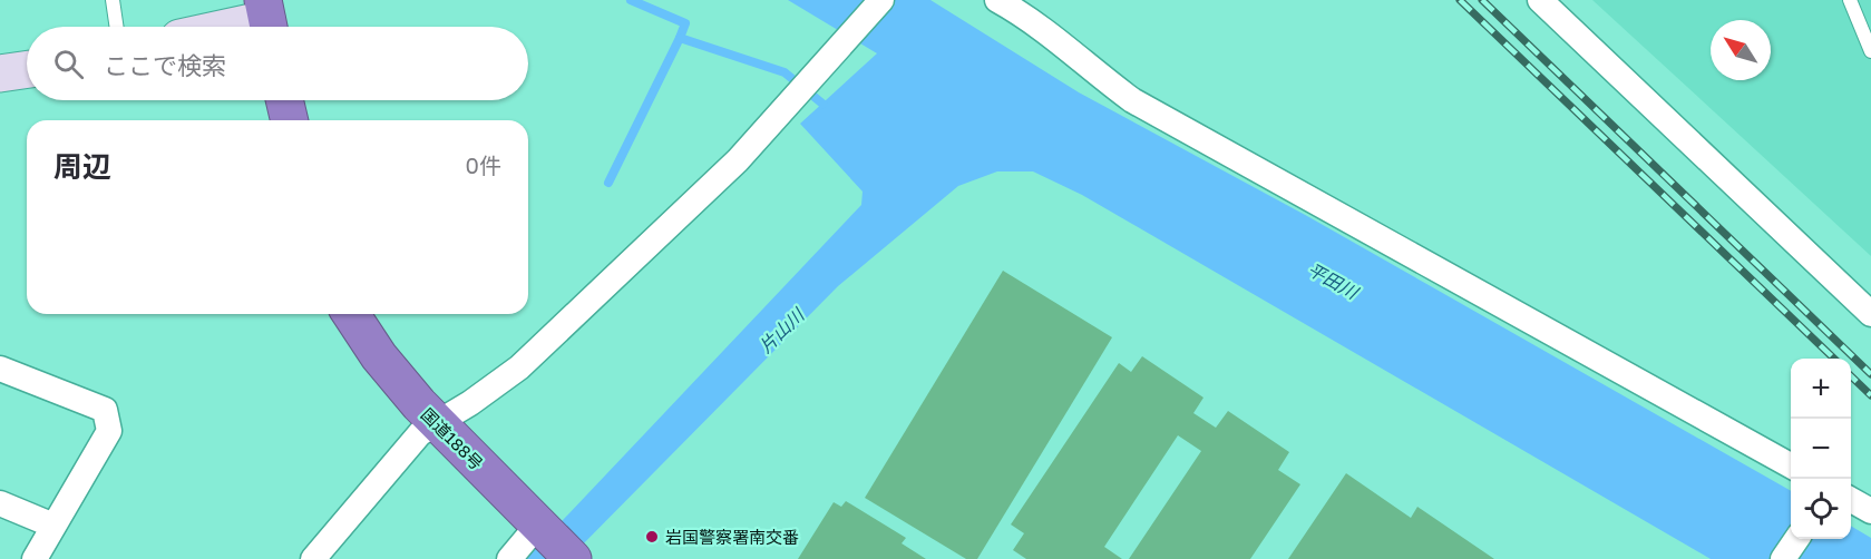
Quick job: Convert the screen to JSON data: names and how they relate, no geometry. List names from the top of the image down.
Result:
{
  "streets": {
    "highway": ["国道188号"]
  },
  "water": ["平田川", "片山川"],
  "places": ["岩国警察署南交番"],
  "north": "top left",
  "page": {
    "search": "ここで検索",
    "heading": ["周辺", "0件"],
    "map_buttons": ["+", "−"]
  }
}
